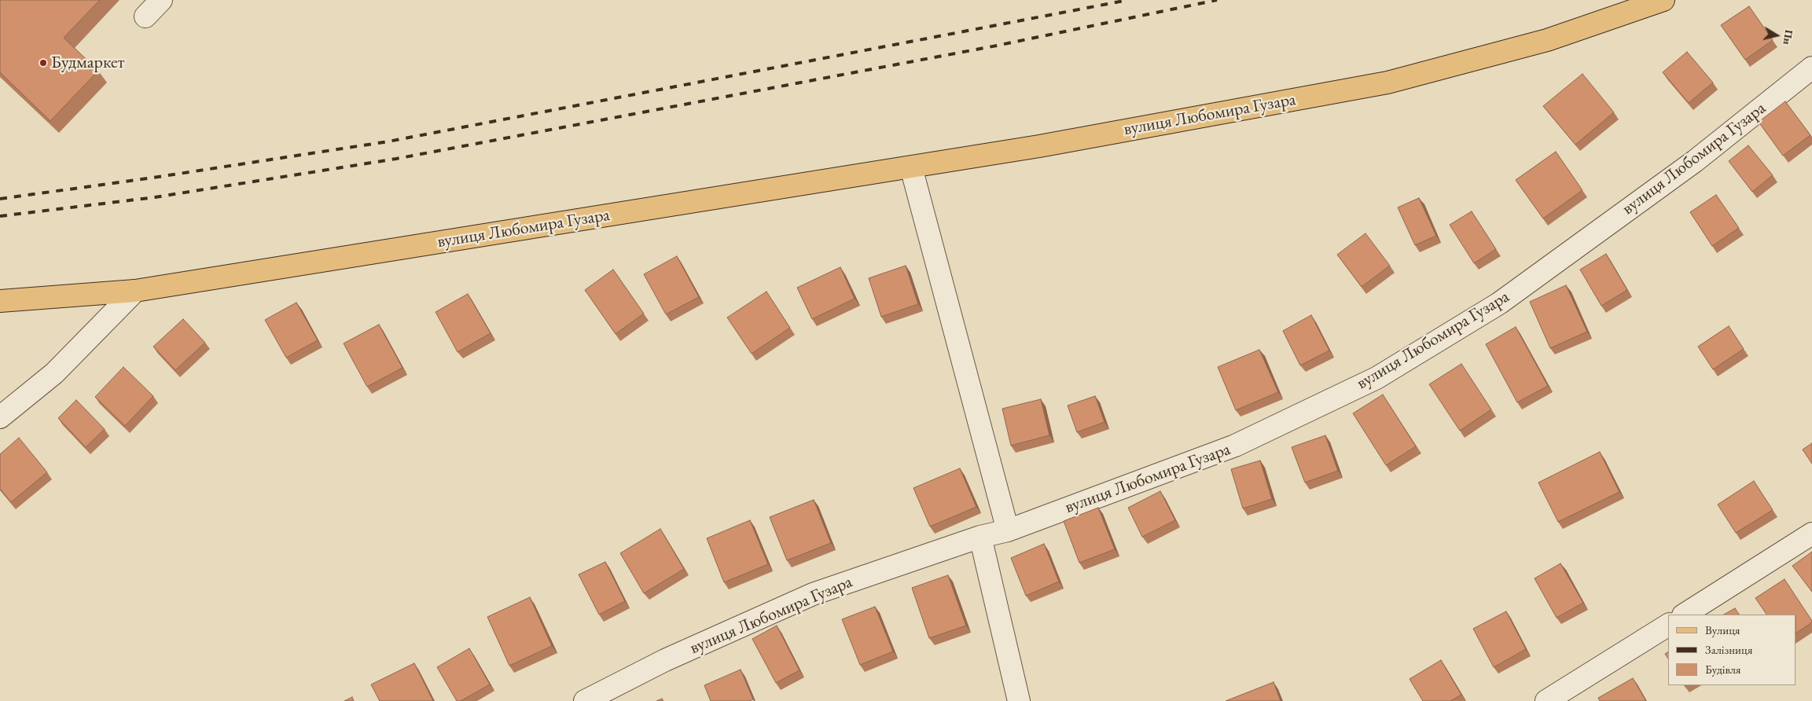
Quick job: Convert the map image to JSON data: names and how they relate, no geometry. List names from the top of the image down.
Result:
{
  "streets": {
    "main road": ["вулиця Любомира Гузара"]
  },
  "places": ["Будмаркет"],
  "legend": ["Вулиця", "Залізниця", "Будівля"],
  "north": "right"
}
